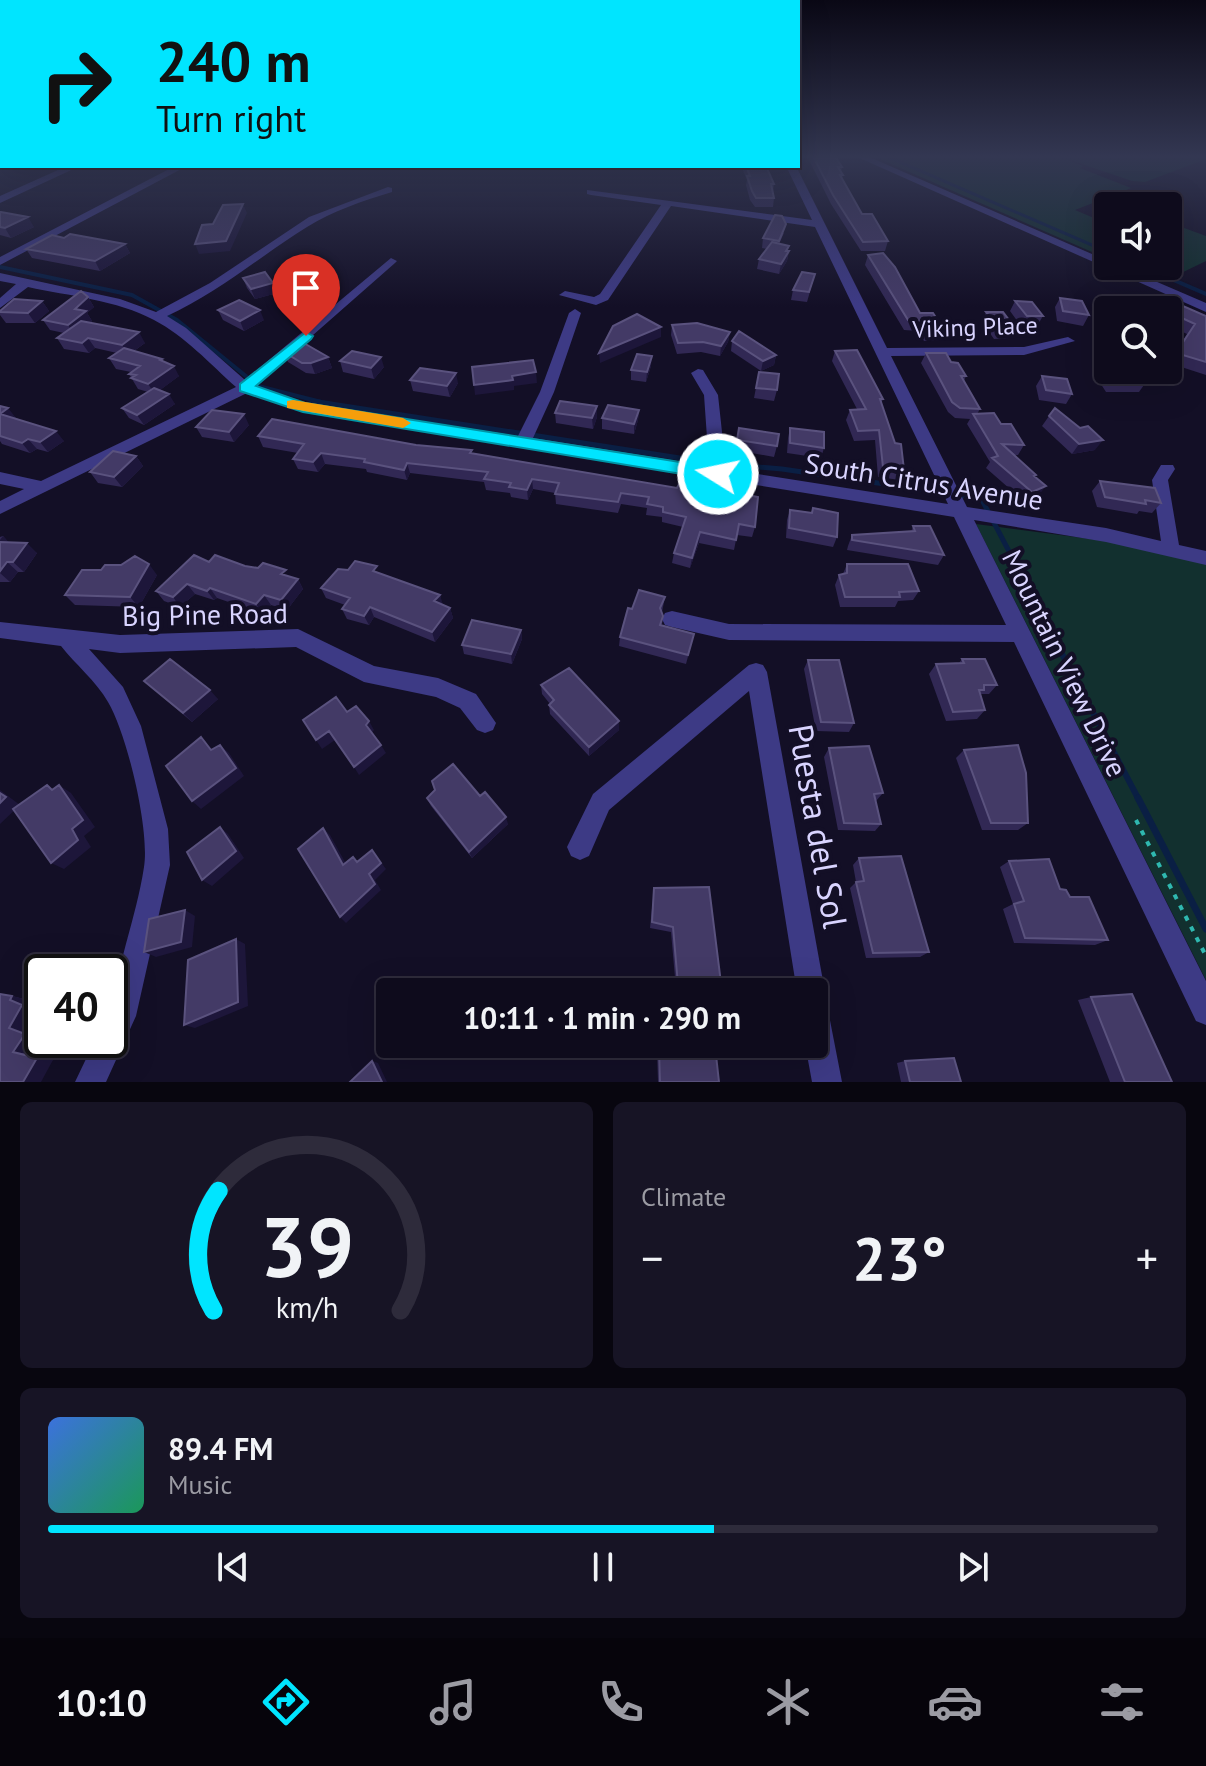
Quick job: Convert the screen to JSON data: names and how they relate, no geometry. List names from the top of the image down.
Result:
{
  "streets": {
    "street": [
      "Viking Place",
      "South Citrus Avenue",
      "Big Pine Road",
      "Mountain View Drive",
      "Puesta del Sol"
    ]
  },
  "crossings": [
    ["Viking Place", "Mountain View Drive"],
    ["South Citrus Avenue", "Mountain View Drive"]
  ],
  "page": {
    "turn": ["240 m", "Turn right"],
    "limit": "40",
    "trip": "10:11 · 1 min · 290 m",
    "tile": "Climate",
    "heat": ["−", "23°", "+"],
    "song": ["89.4 FM", "Music"],
    "tabs": "10:10",
    "gauge": ["39", "km/h"]
  }
}
